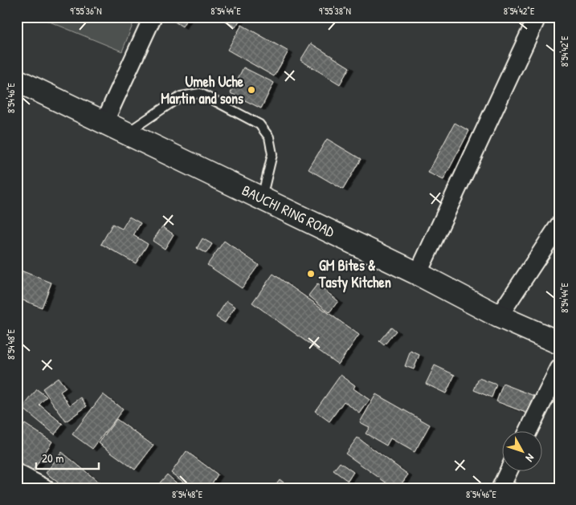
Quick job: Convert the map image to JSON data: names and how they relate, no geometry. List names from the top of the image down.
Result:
{
  "streets": {
    "main road": ["BAUCHI RING ROAD"]
  },
  "places": ["Umeh Uche Martin and sons", "GM Bites & Tasty Kitchen"],
  "scale_bar": "20 m",
  "north": "bottom right",
  "coordinates": [
    "9°55'36\"N",
    "8°54'44\"E",
    "9°55'38\"N",
    "8°54'42\"E",
    "8°54'46\"E",
    "8°54'48\"E"
  ]
}
